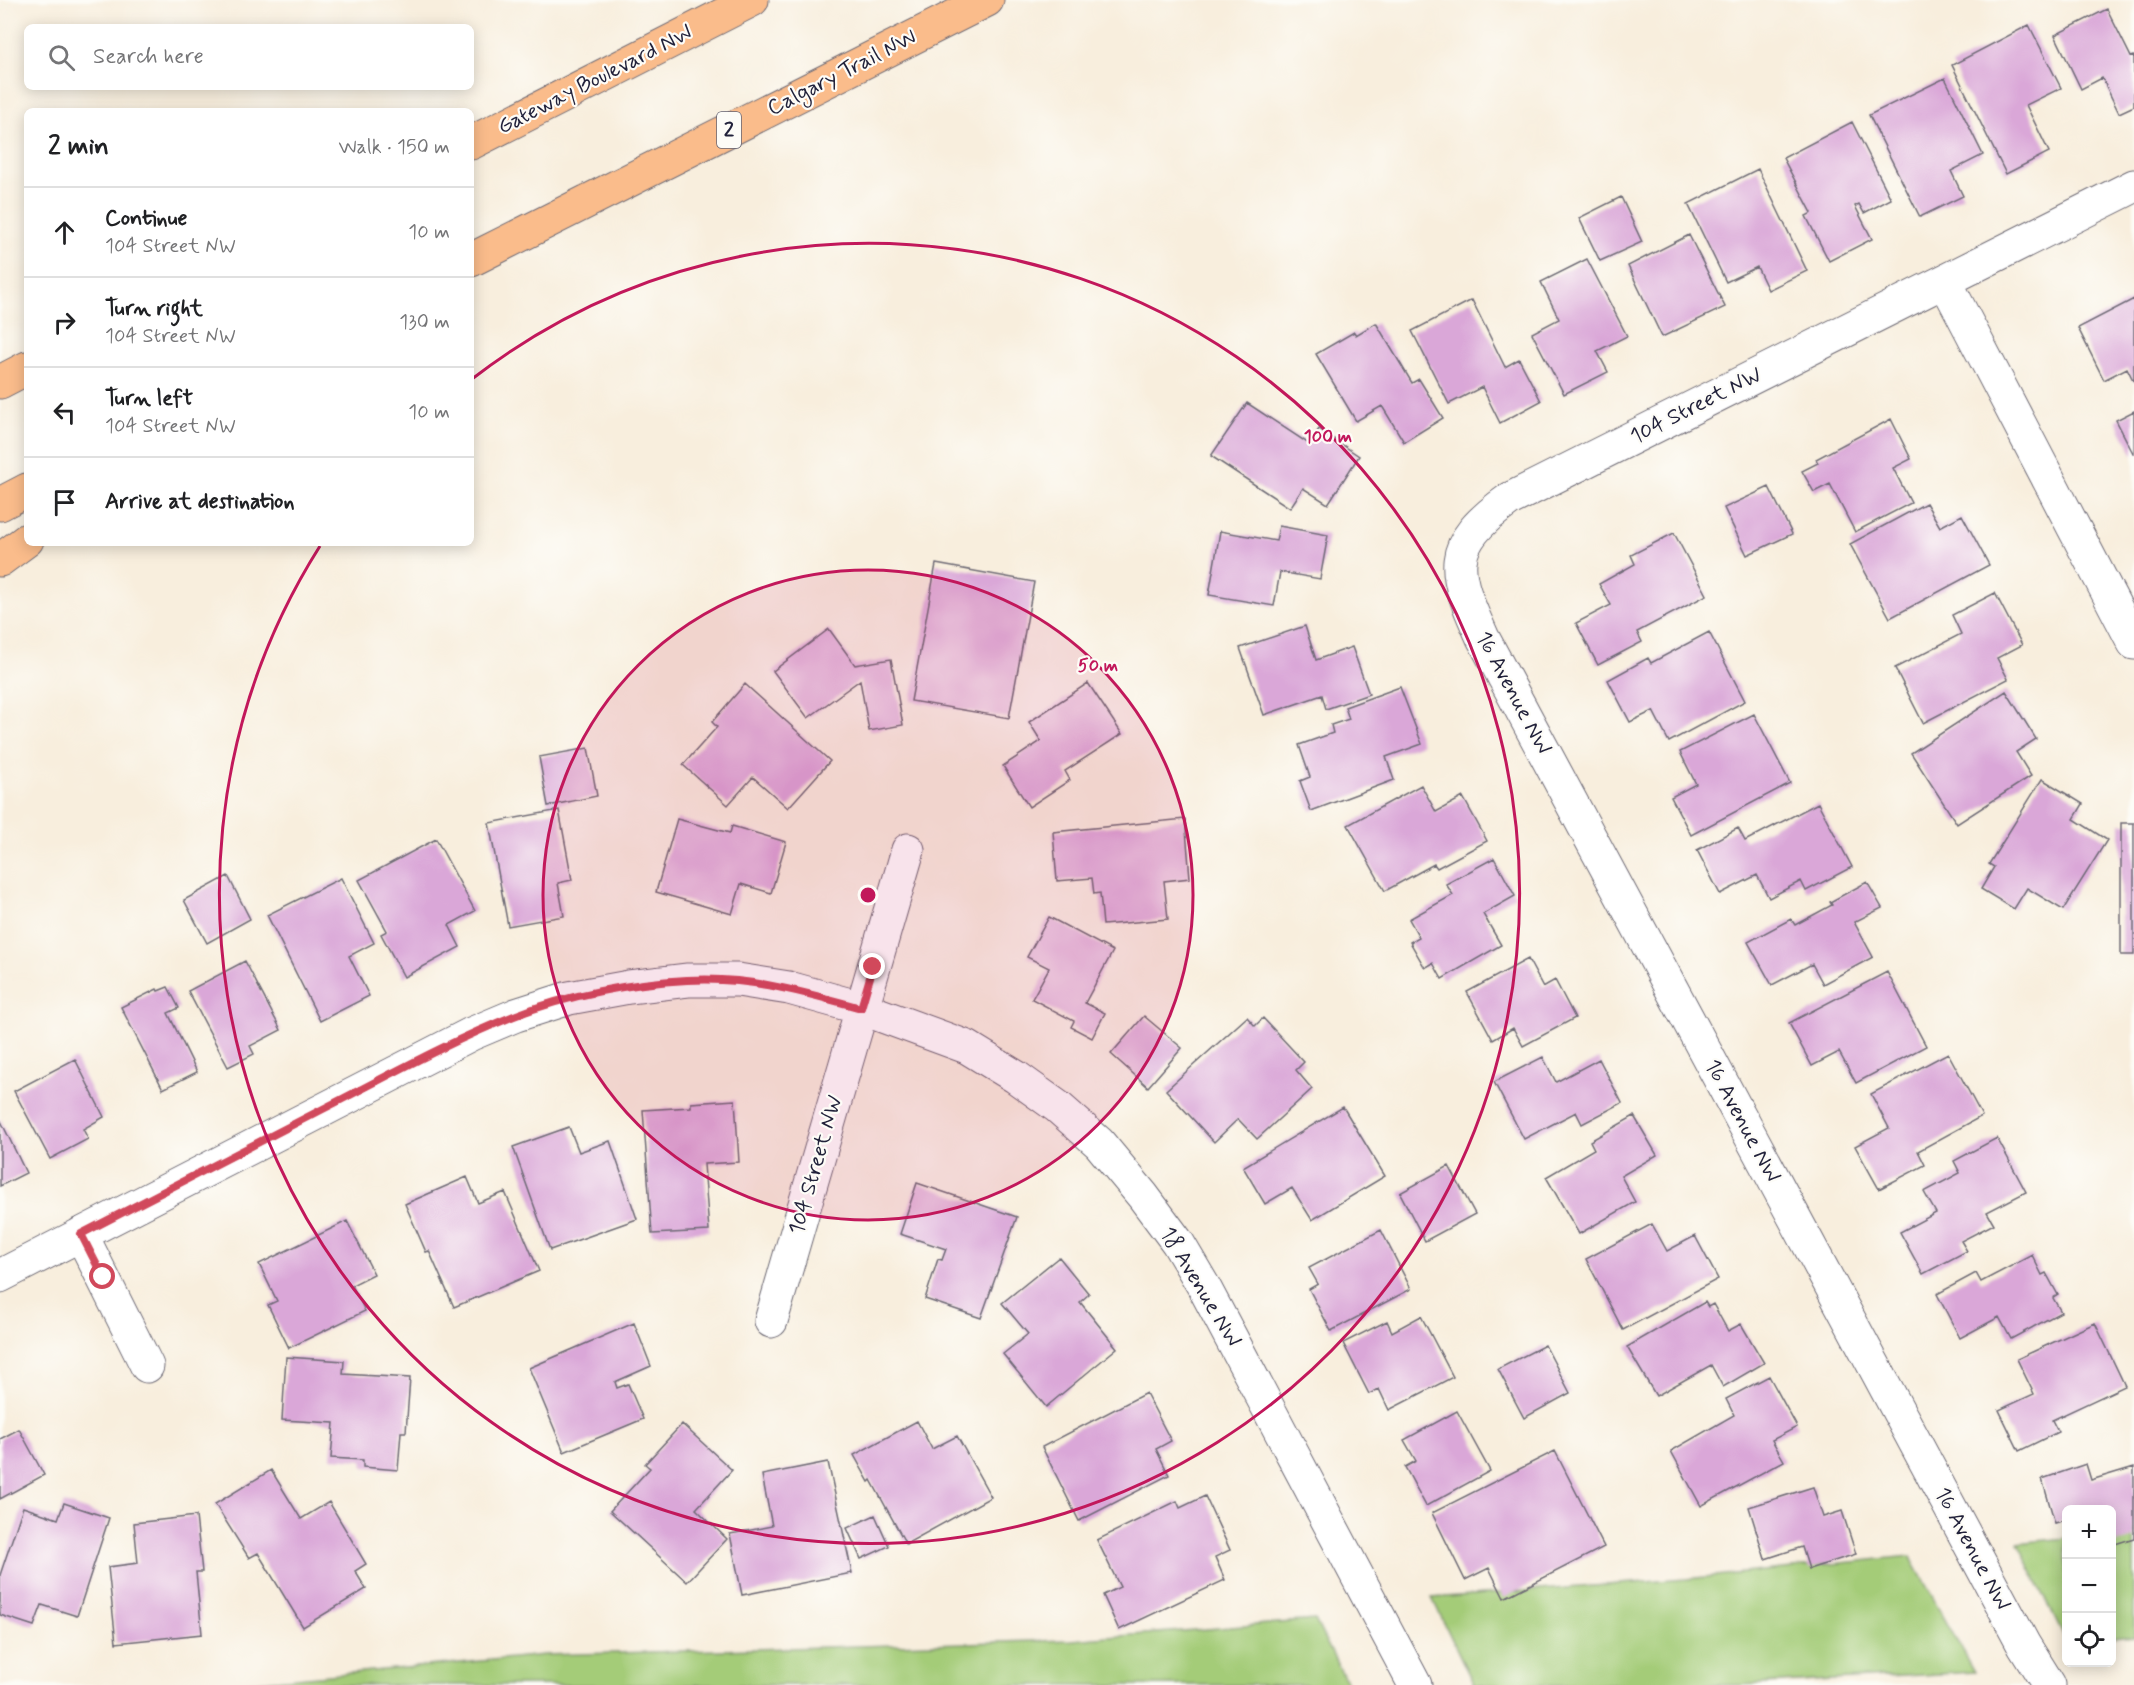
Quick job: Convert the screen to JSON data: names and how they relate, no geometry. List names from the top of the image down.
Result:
{
  "streets": {
    "highway": ["Calgary Trail NW", "Gateway Boulevard NW", "2"],
    "street": ["104 Street NW", "16 Avenue NW", "18 Avenue NW"]
  },
  "crossings": [
    ["104 Street NW", "16 Avenue NW"],
    ["104 Street NW", "18 Avenue NW"]
  ],
  "page": {
    "search": "Search here",
    "heading": ["2 min", "Walk · 150 m"],
    "list": [
      ["Continue", "104 Street NW", "10 m"],
      ["Turn right", "104 Street NW", "130 m"],
      ["Turn left", "104 Street NW", "10 m"],
      "Arrive at destination"
    ],
    "map_buttons": ["+", "−"]
  },
  "rings": ["100 m", "50 m"]
}
